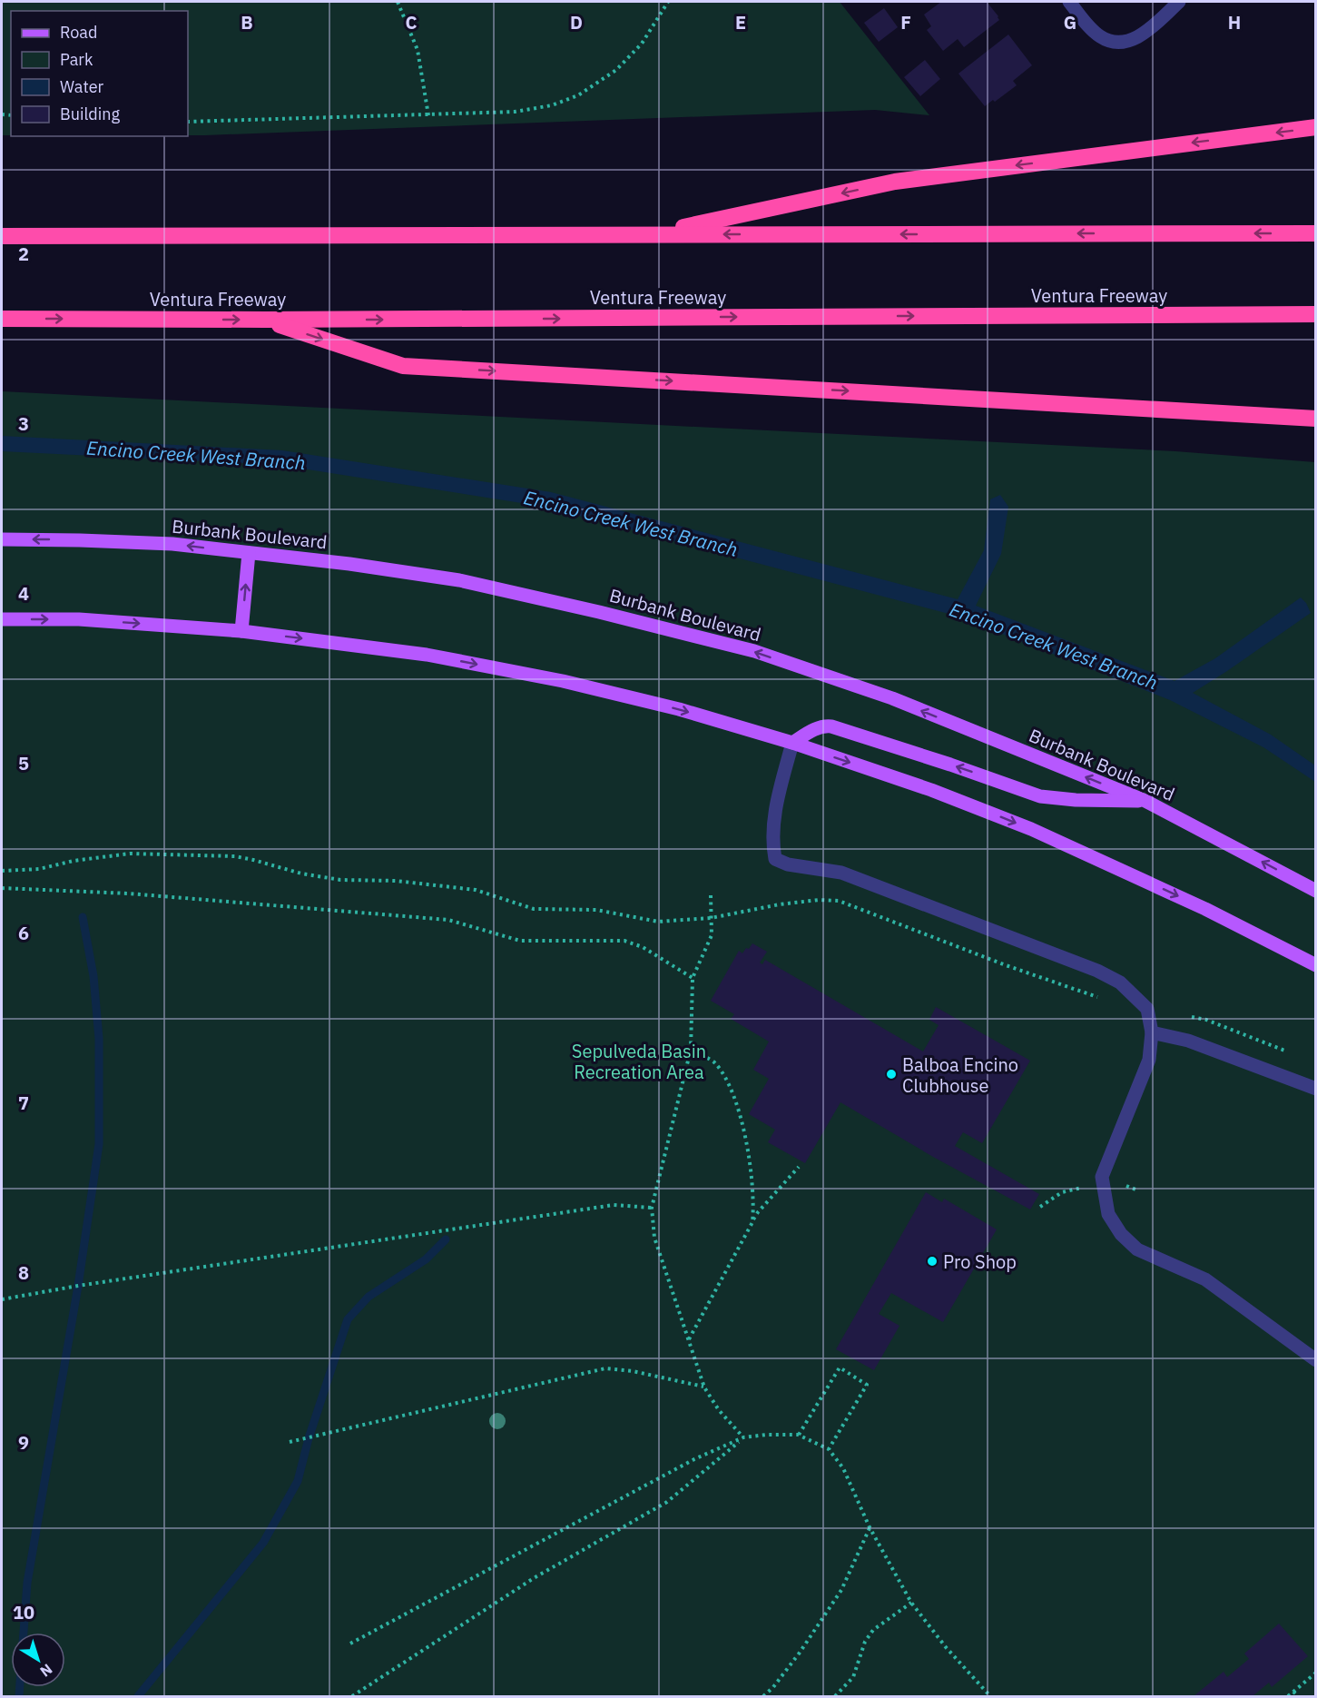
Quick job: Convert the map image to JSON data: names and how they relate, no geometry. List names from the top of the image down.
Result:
{
  "streets": {
    "highway": ["Ventura Freeway"],
    "main road": ["Burbank Boulevard"]
  },
  "water": ["Encino Creek West Branch"],
  "parks": ["Sepulveda Basin Recreation Area"],
  "places": ["Balboa Encino Clubhouse", "Pro Shop"],
  "legend": [
    "Road",
    "Park",
    "Water",
    "Building"
  ],
  "north": "bottom right",
  "grid": {
    "columns": [
      "B",
      "C",
      "D",
      "E",
      "F",
      "G",
      "H"
    ],
    "rows": [
      "2",
      "3",
      "4",
      "5",
      "6",
      "7",
      "8",
      "9",
      "10"
    ]
  }
}
